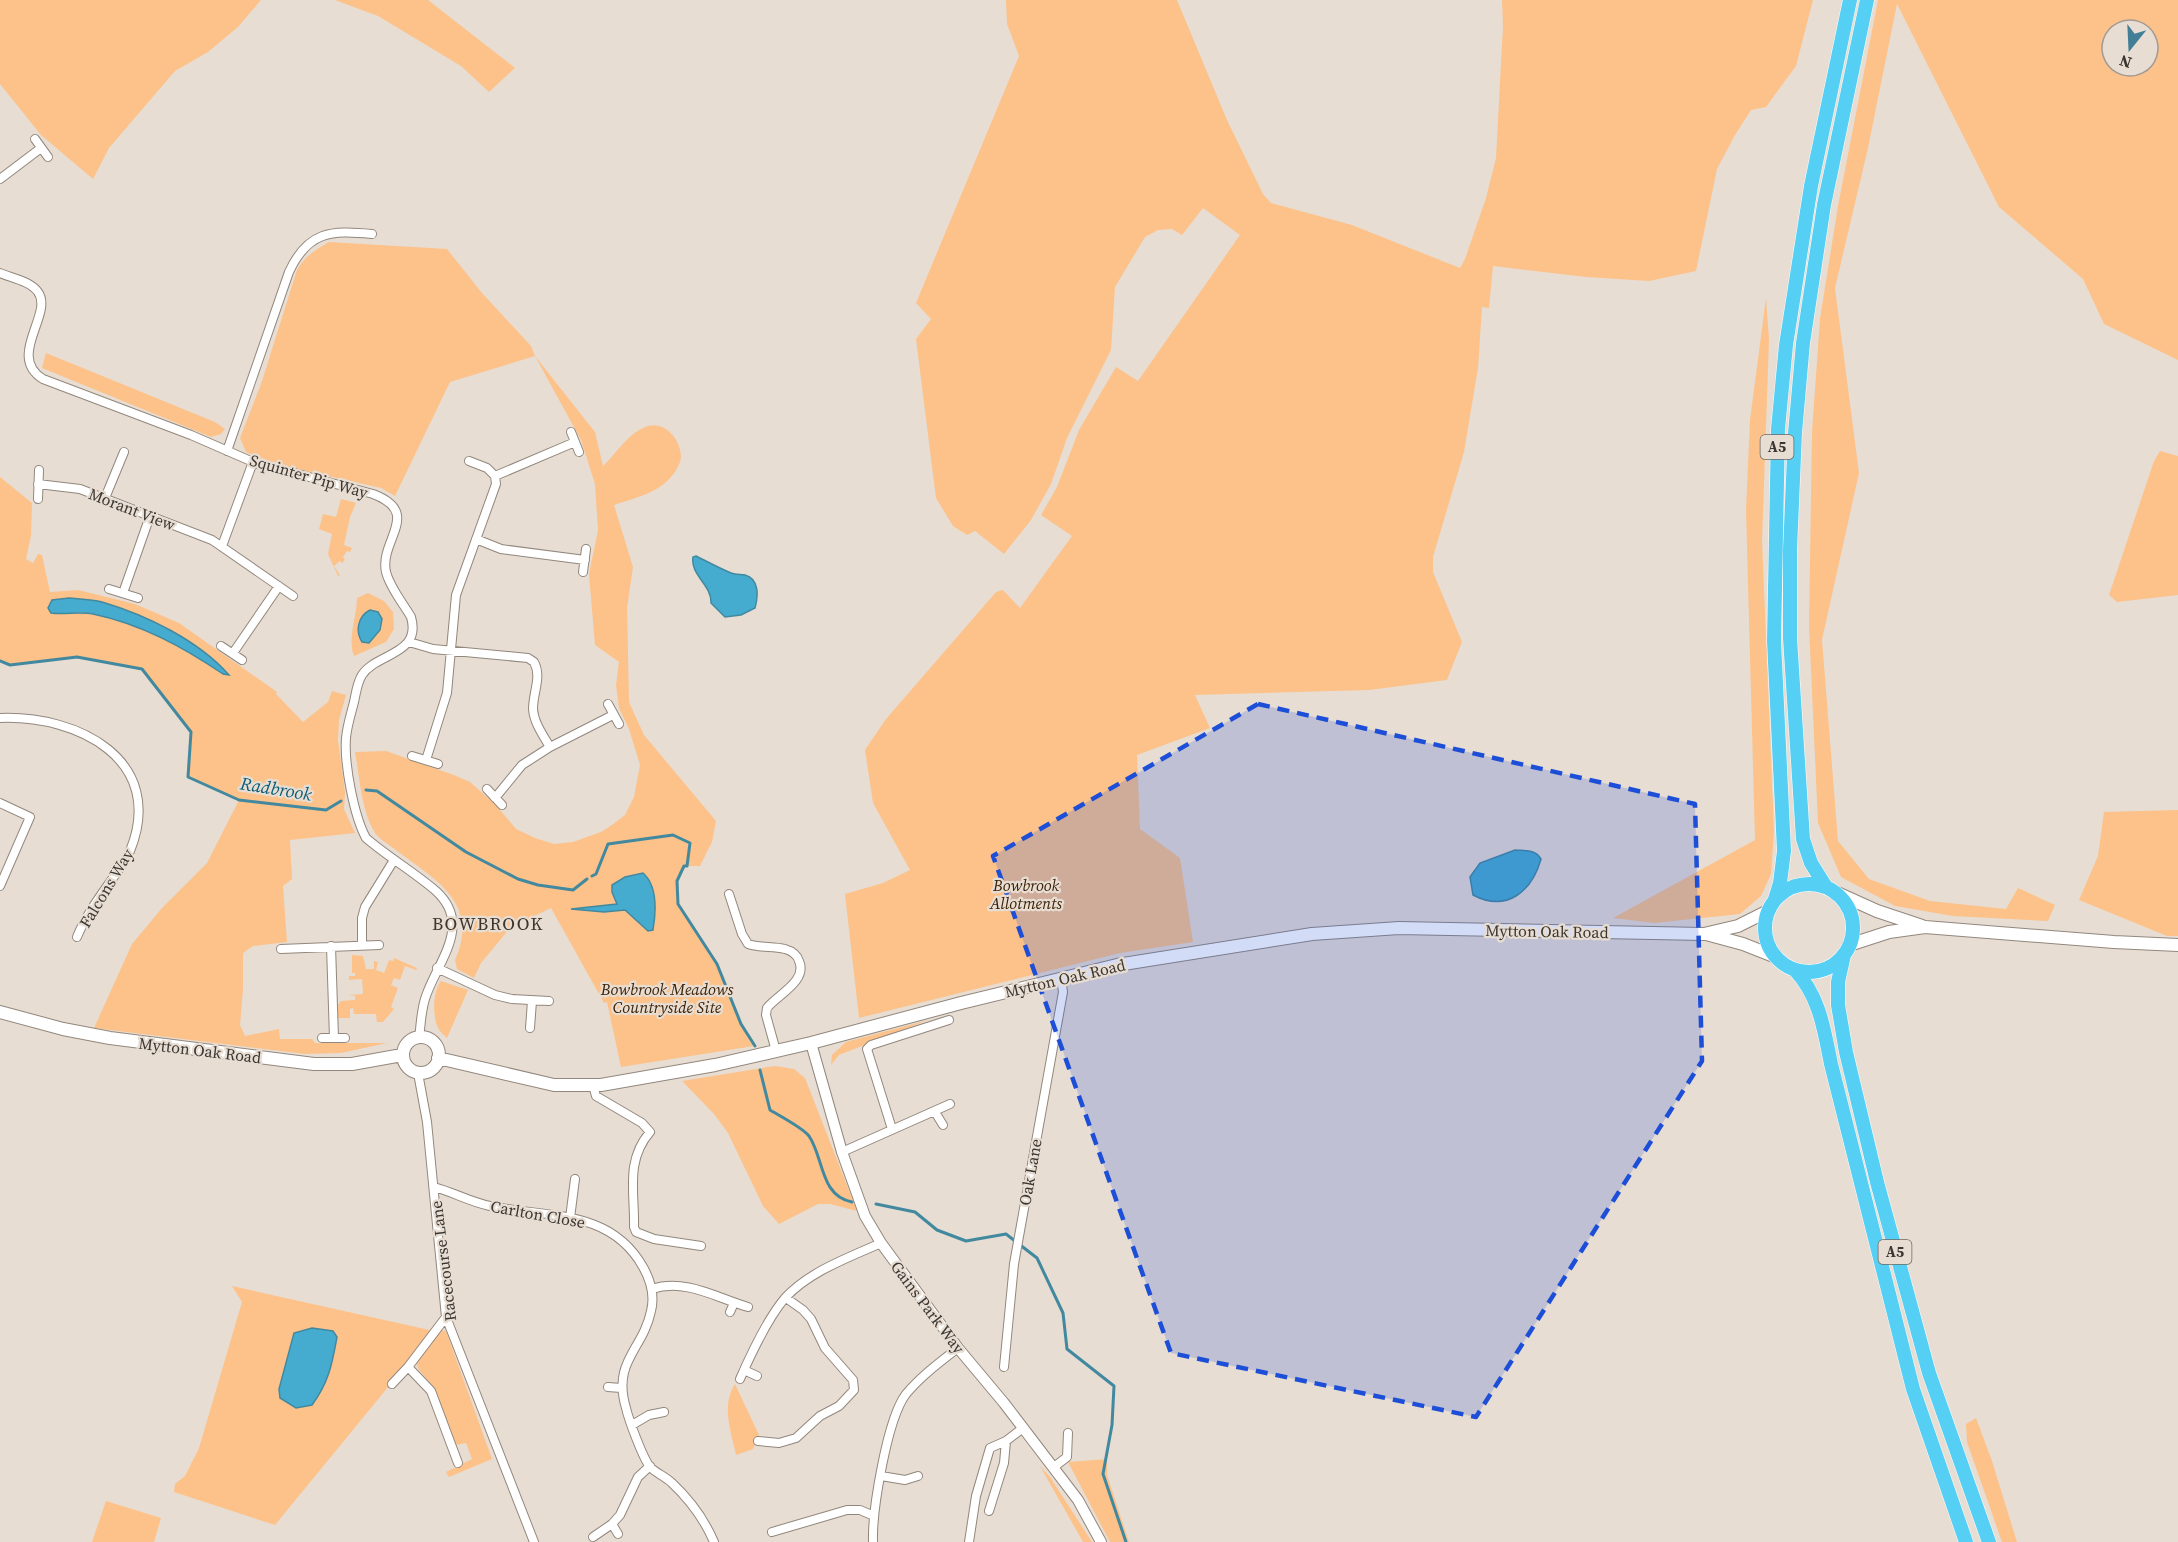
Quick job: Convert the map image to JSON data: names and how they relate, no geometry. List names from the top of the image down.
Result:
{
  "streets": {
    "highway": ["A5"],
    "main road": ["Mytton Oak Road"],
    "street": [
      "Squinter Pip Way",
      "Morant View",
      "Falcons Way",
      "Oak Lane",
      "Carlton Close",
      "Racecourse Lane",
      "Gains Park Way"
    ]
  },
  "crossings": [
    ["A5", "Mytton Oak Road"],
    ["Mytton Oak Road", "Oak Lane"],
    ["Mytton Oak Road", "Racecourse Lane"],
    ["Mytton Oak Road", "Gains Park Way"],
    ["Carlton Close", "Racecourse Lane"]
  ],
  "districts": ["BOWBROOK"],
  "water": ["Radbrook"],
  "parks": ["Bowbrook Allotments", "Bowbrook Meadows Countryside Site"],
  "north": "bottom"
}
